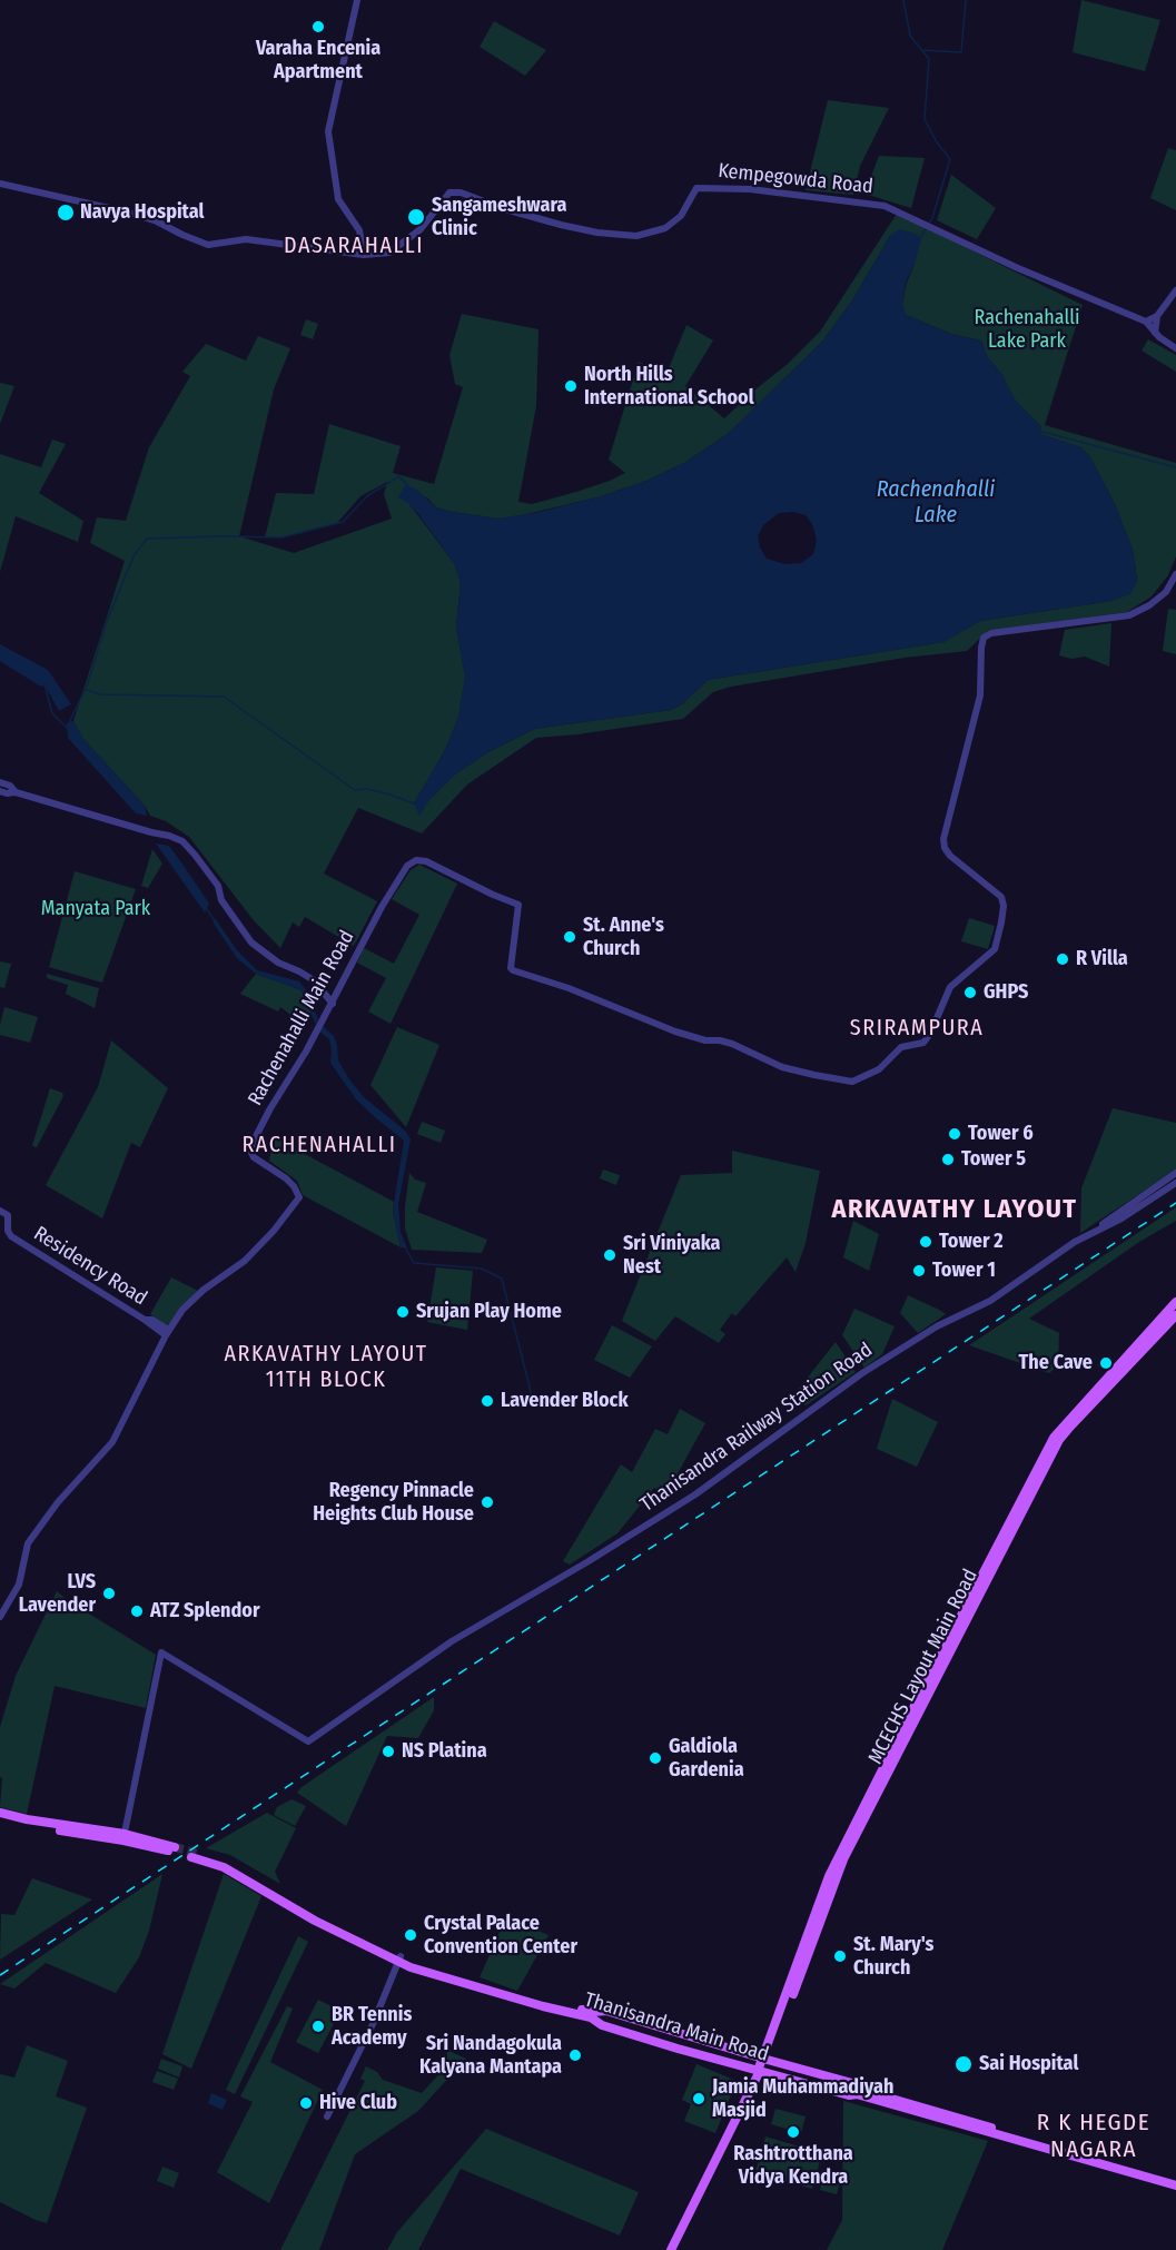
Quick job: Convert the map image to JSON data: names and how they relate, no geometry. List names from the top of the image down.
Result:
{
  "streets": {
    "main road": ["MCECHS Layout Main Road", "Thanisandra Main Road"],
    "street": [
      "Kempegowda Road",
      "Rachenahalli Main Road",
      "Residency Road",
      "Thanisandra Railway Station Road"
    ]
  },
  "crossings": [
    ["Rachenahalli Main Road", "Residency Road"],
    ["MCECHS Layout Main Road", "Thanisandra Main Road"]
  ],
  "districts": [
    "DASARAHALLI",
    "SRIRAMPURA",
    "RACHENAHALLI",
    "ARKAVATHY LAYOUT",
    "ARKAVATHY LAYOUT 11TH BLOCK",
    "R K HEGDE NAGARA"
  ],
  "water": ["Rachenahalli Lake"],
  "parks": ["Rachenahalli Lake Park", "Manyata Park"],
  "places": [
    "Varaha Encenia Apartment",
    "Navya Hospital",
    "Sangameshwara Clinic",
    "North Hills International School",
    "St. Anne's Church",
    "R Villa",
    "GHPS",
    "Tower 6",
    "Tower 5",
    "Tower 2",
    "Sri Viniyaka Nest",
    "Tower 1",
    "Srujan Play Home",
    "The Cave",
    "Lavender Block",
    "Regency Pinnacle Heights Club House",
    "LVS Lavender",
    "ATZ Splendor",
    "NS Platina",
    "Galdiola Gardenia",
    "Crystal Palace Convention Center",
    "St. Mary's Church",
    "BR Tennis Academy",
    "Sri Nandagokula Kalyana Mantapa",
    "Sai Hospital",
    "Jamia Muhammadiyah Masjid",
    "Hive Club",
    "Rashtrotthana Vidya Kendra"
  ]
}
